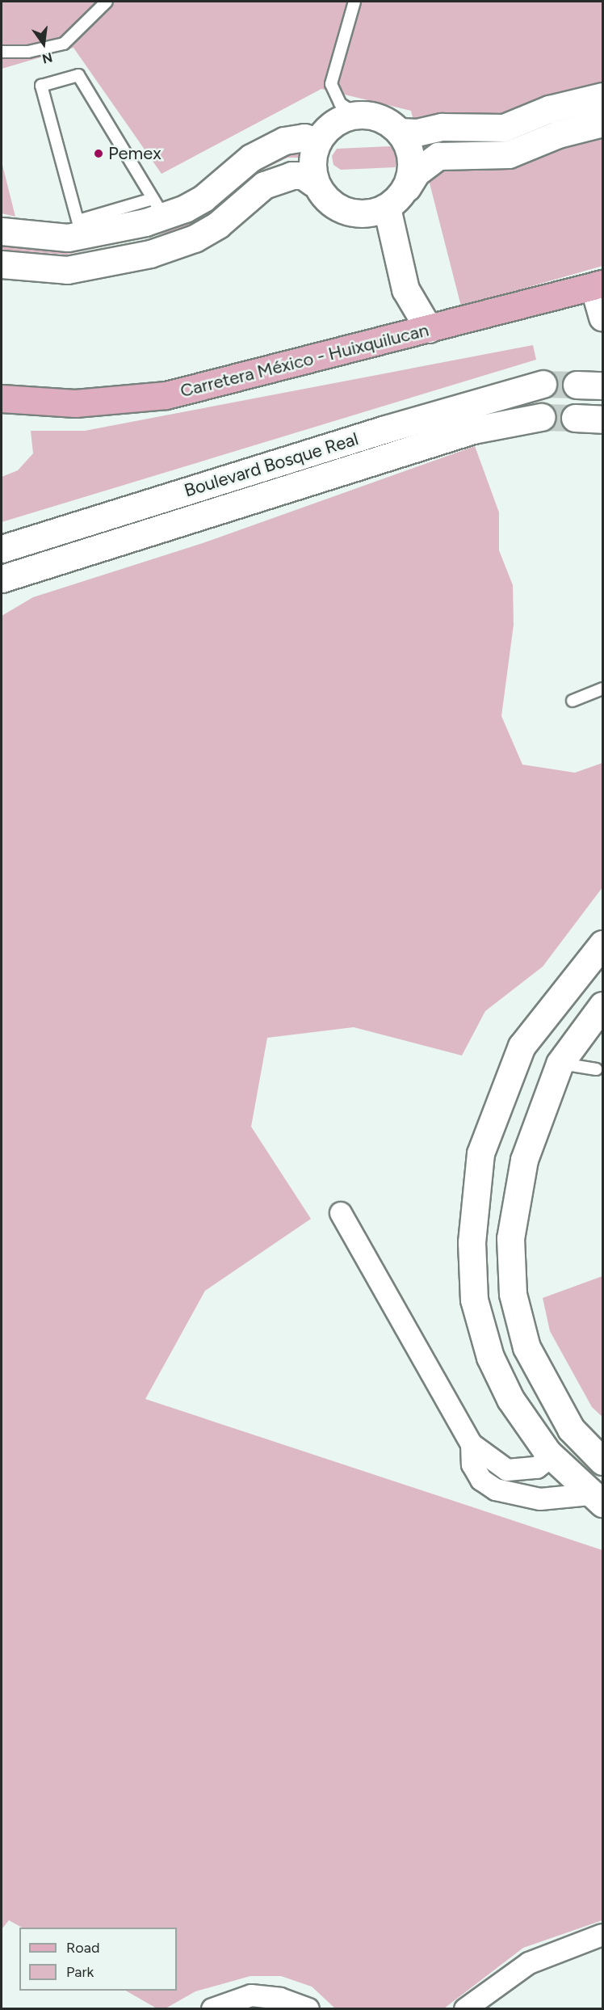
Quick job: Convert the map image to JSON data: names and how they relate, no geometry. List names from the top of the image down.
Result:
{
  "streets": {
    "main road": ["Carretera México - Huixquilucan", "Boulevard Bosque Real"]
  },
  "places": ["Pemex"],
  "legend": ["Road", "Park"],
  "north": "bottom"
}
